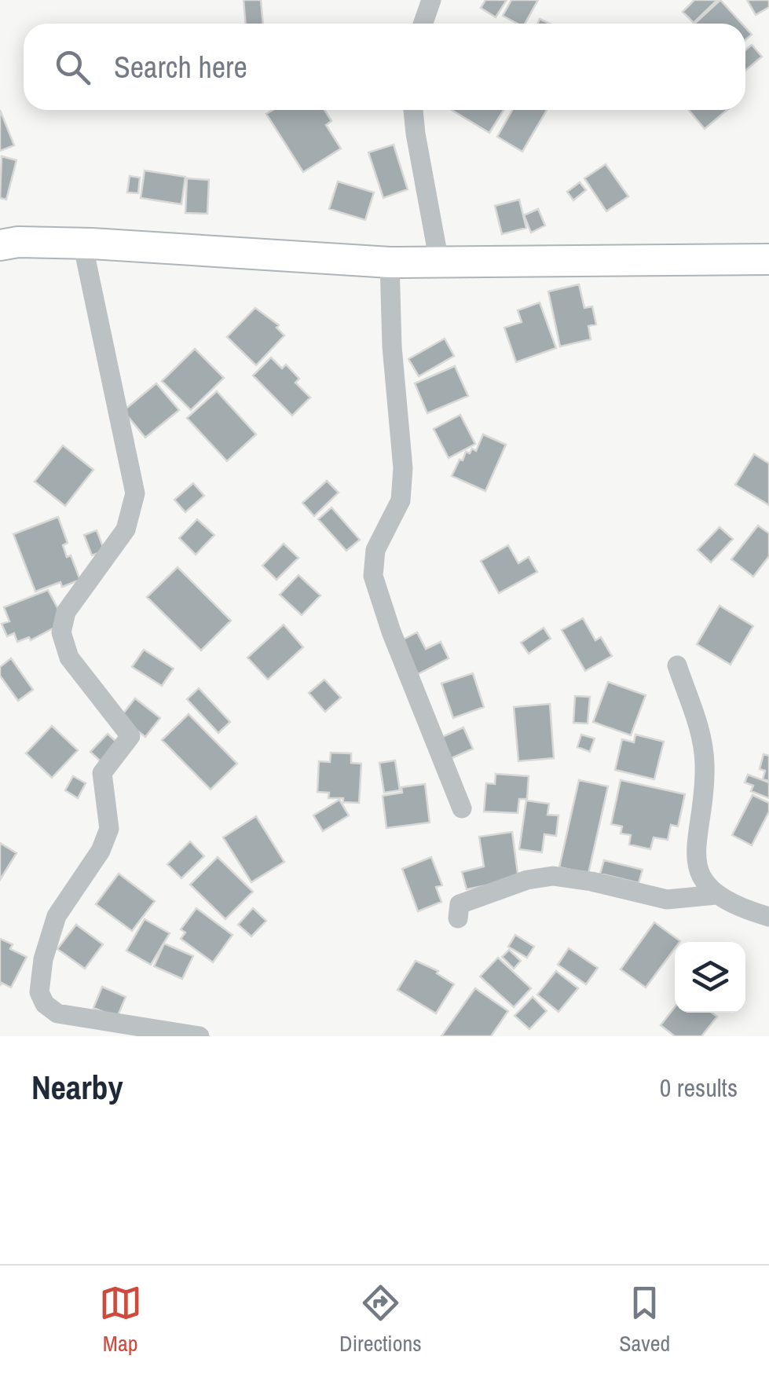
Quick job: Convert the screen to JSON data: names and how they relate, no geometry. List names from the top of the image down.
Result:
{
  "page": {
    "search": "Search here",
    "heading": ["Nearby", "0 results"],
    "nav": ["Map", "Directions", "Saved"]
  }
}
